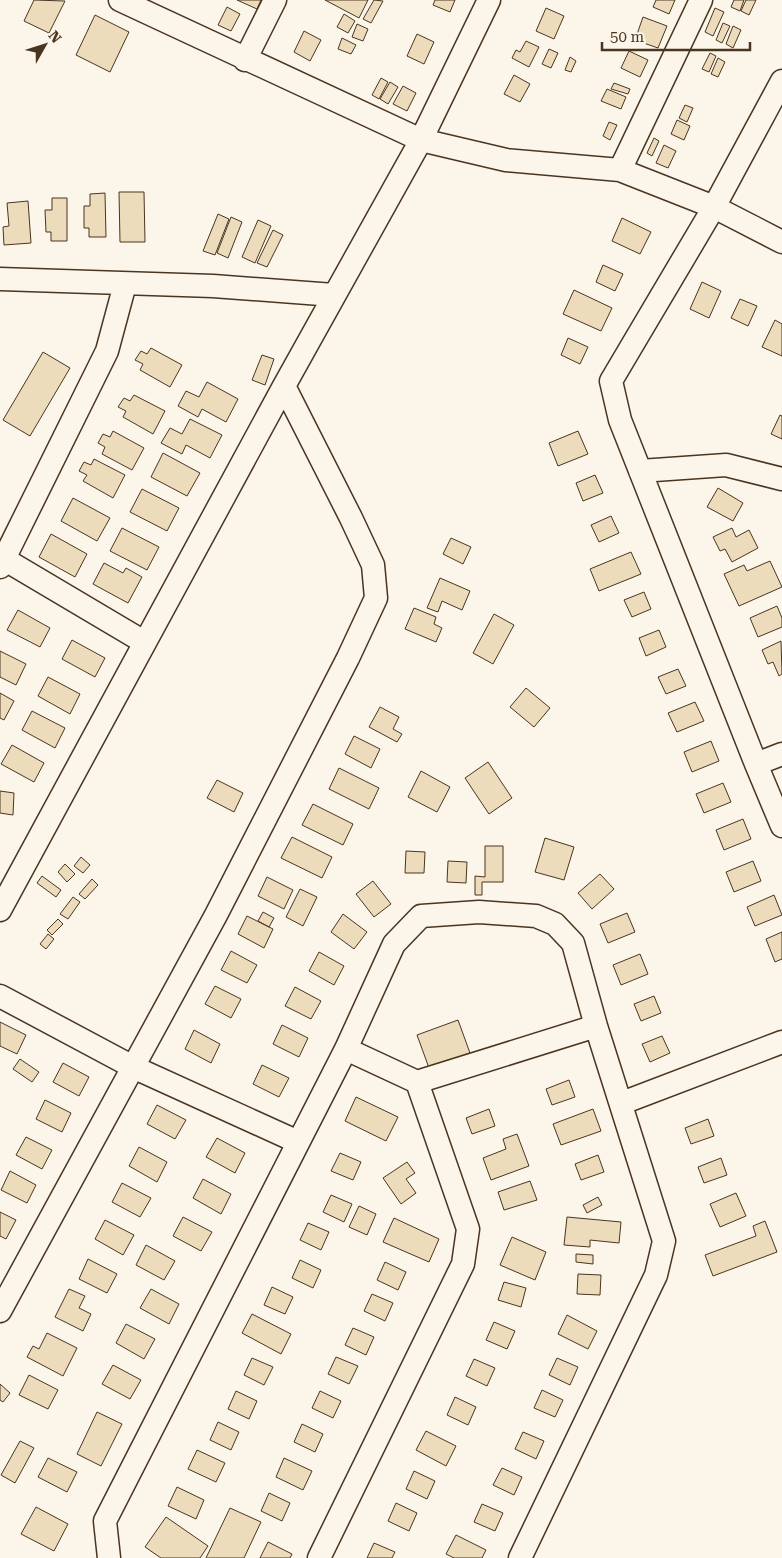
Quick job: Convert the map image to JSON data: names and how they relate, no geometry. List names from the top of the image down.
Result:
{
  "scale_bar": "50 m",
  "north": "top right"
}
